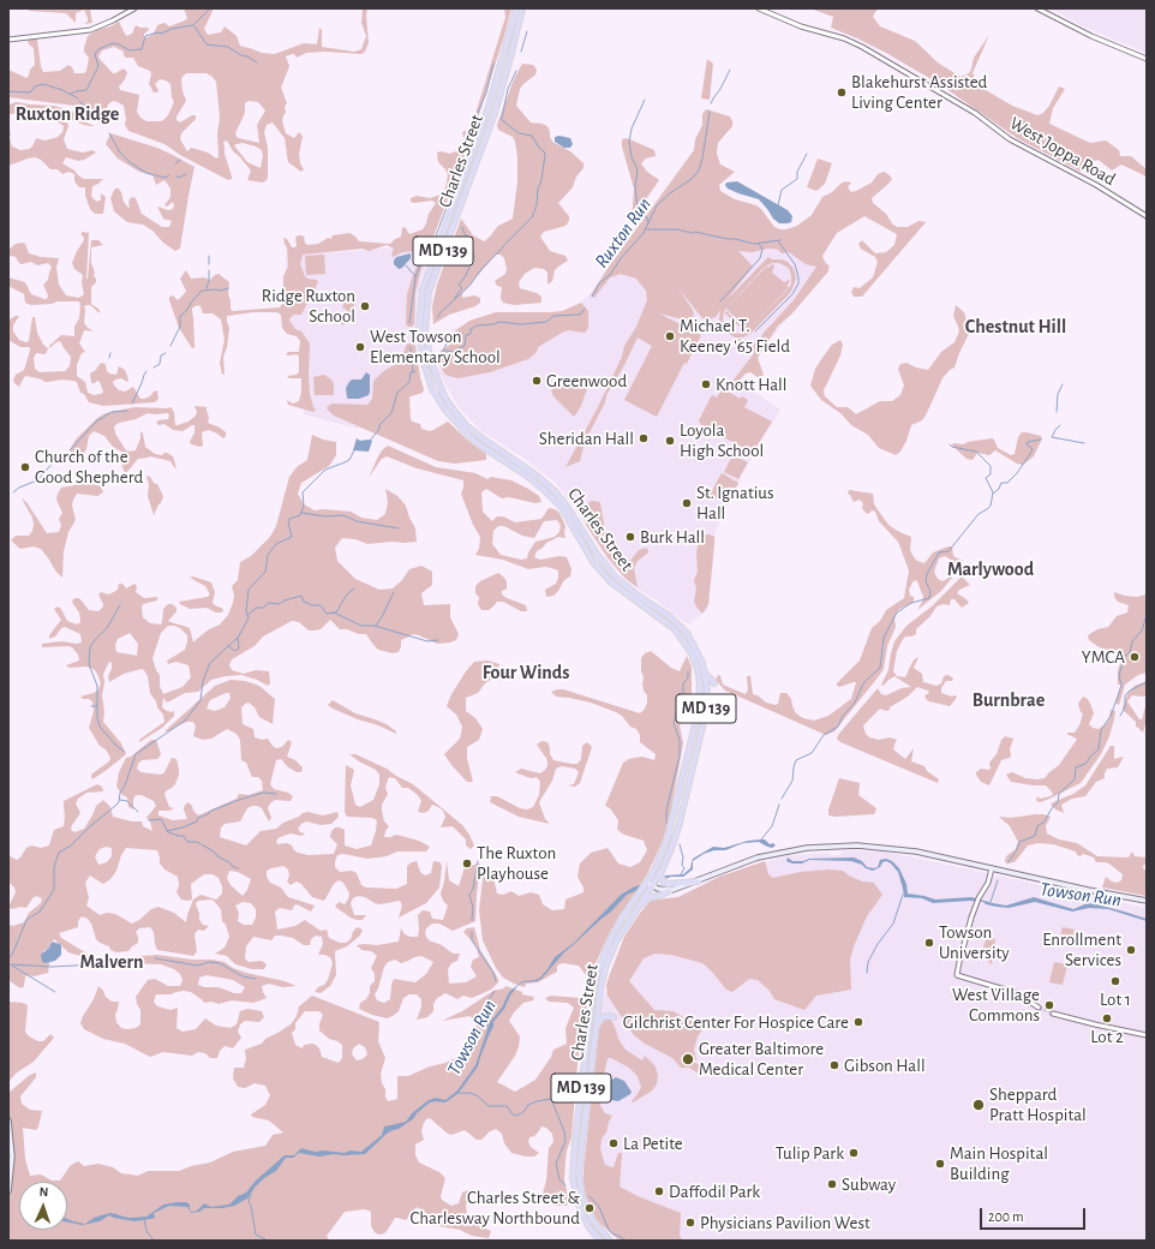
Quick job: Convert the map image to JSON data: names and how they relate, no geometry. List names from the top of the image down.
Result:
{
  "streets": {
    "main road": ["Charles Street", "MD 139"],
    "street": ["West Joppa Road"]
  },
  "districts": [
    "Ruxton Ridge",
    "Chestnut Hill",
    "Marlywood",
    "Four Winds",
    "Burnbrae",
    "Malvern"
  ],
  "water": ["Ruxton Run", "Towson Run"],
  "places": [
    "Blakehurst Assisted Living Center",
    "Ridge Ruxton School",
    "Michael T. Keeney '65 Field",
    "West Towson Elementary School",
    "Greenwood",
    "Knott Hall",
    "Sheridan Hall",
    "Loyola High School",
    "Church of the Good Shepherd",
    "St. Ignatius Hall",
    "Burk Hall",
    "YMCA",
    "The Ruxton Playhouse",
    "Towson University",
    "Enrollment Services",
    "Lot 1",
    "West Village Commons",
    "Lot 2",
    "Gilchrist Center For Hospice Care",
    "Greater Baltimore Medical Center",
    "Gibson Hall",
    "Sheppard Pratt Hospital",
    "La Petite",
    "Tulip Park",
    "Main Hospital Building",
    "Subway",
    "Daffodil Park",
    "Charles Street & Charlesway Northbound",
    "Physicians Pavilion West"
  ],
  "scale_bar": "200 m",
  "north": "top"
}
